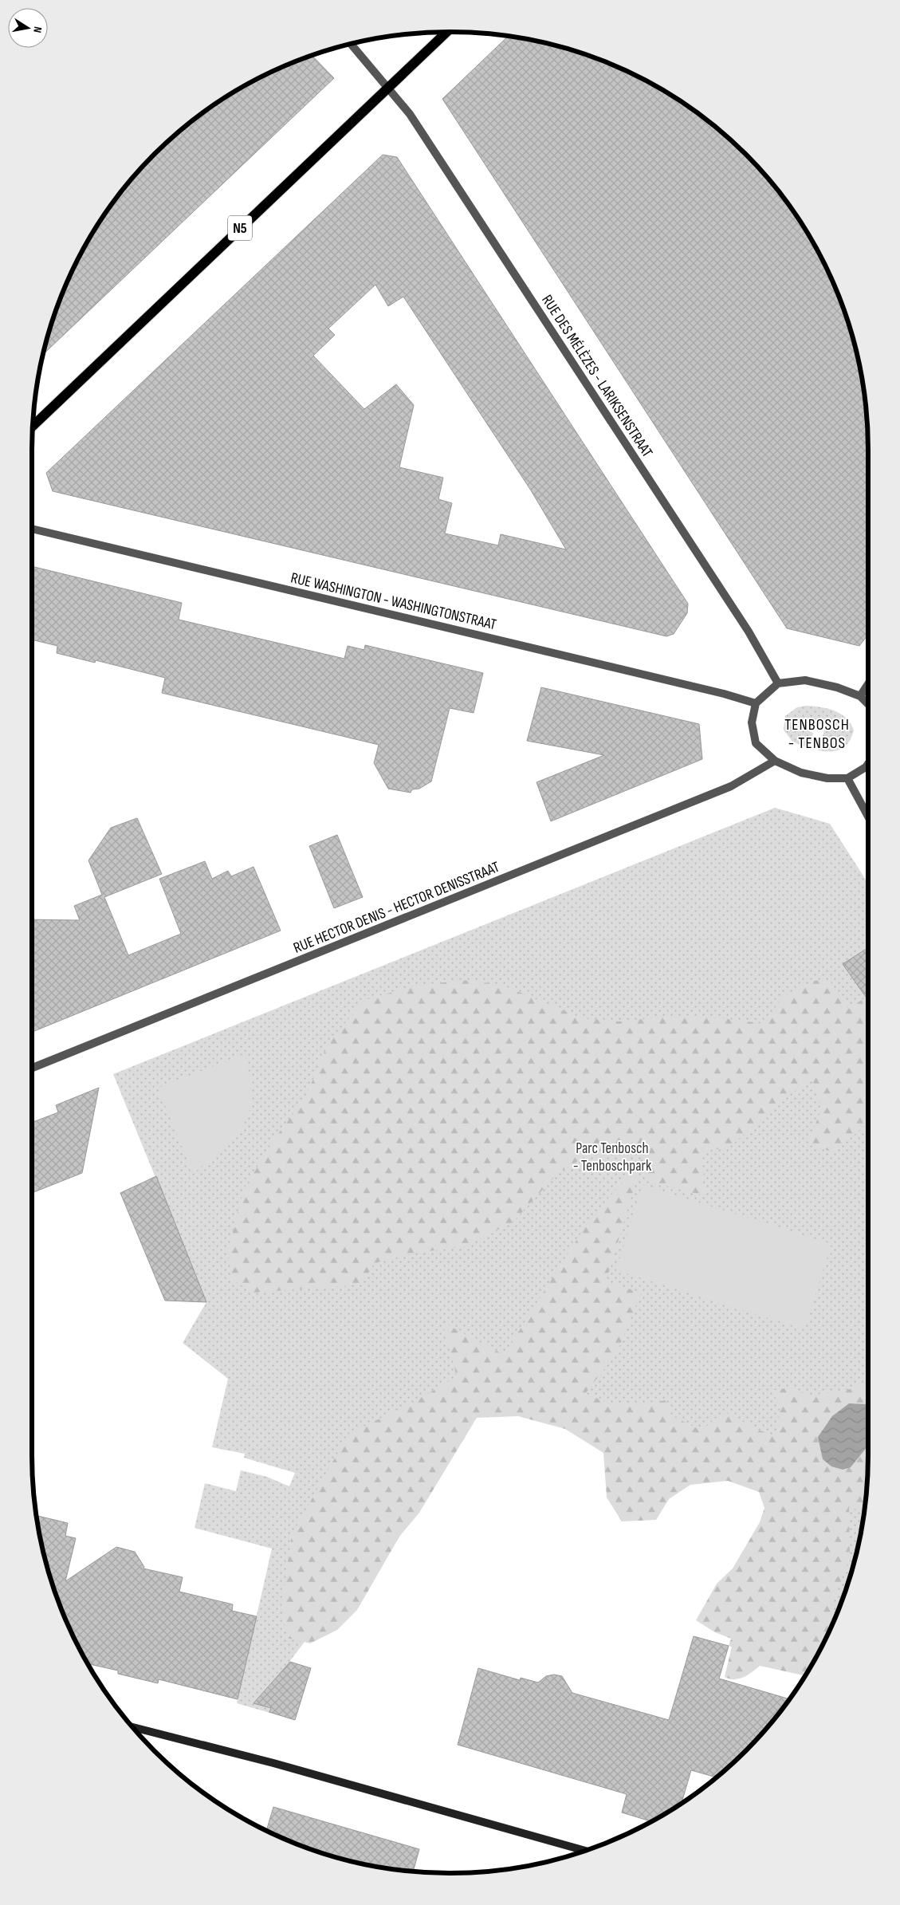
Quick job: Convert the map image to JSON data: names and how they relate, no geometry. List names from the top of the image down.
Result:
{
  "streets": {
    "main road": ["N5"],
    "street": ["RUE DES MÉLÈZES - LARIKSENSTRAAT", "RUE WASHINGTON - WASHINGTONSTRAAT", "RUE HECTOR DENIS - HECTOR DENISSTRAAT"]
  },
  "crossings": [
    ["N5", "RUE DES MÉLÈZES - LARIKSENSTRAAT"]
  ],
  "districts": ["TENBOSCH - TENBOS"],
  "parks": ["Parc Tenbosch - Tenboschpark"],
  "north": "right"
}
